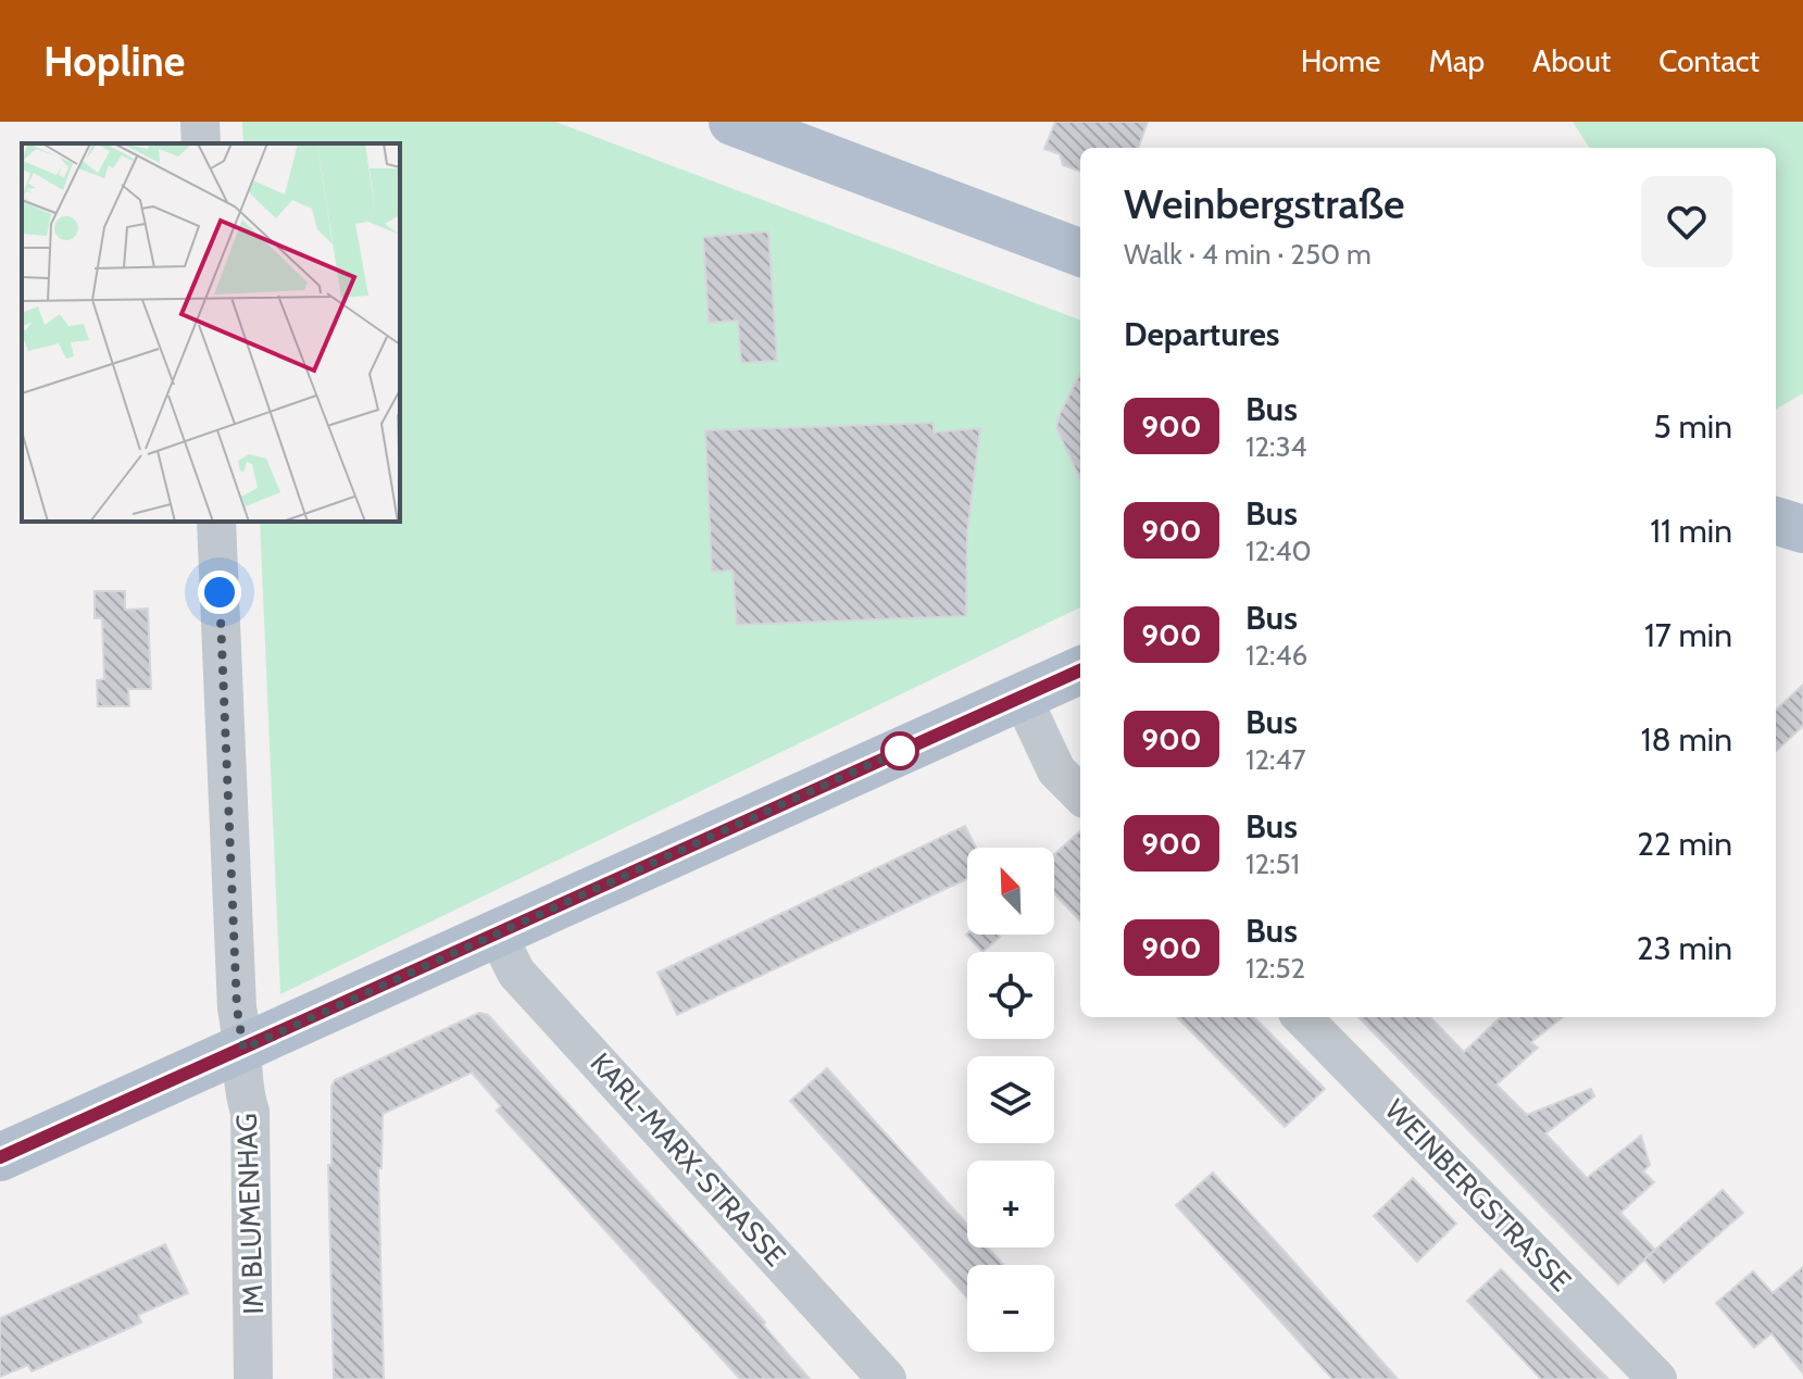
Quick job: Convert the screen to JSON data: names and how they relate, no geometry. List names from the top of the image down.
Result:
{
  "streets": {
    "street": ["KARL-MARX-STRASSE", "WEINBERGSTRASSE", "IM BLUMENHAG"]
  },
  "lines": ["bus line 900"],
  "north": "top left",
  "page": {
    "header": "Hopline",
    "nav": [
      "Home",
      "Map",
      "About",
      "Contact"
    ],
    "heading": [
      ["Weinbergstraße", "Walk · 4 min · 250 m"],
      "Departures"
    ],
    "list": [
      {
        "mark": "900",
        "name": "Bus",
        "note": "12:34",
        "value": "5 min"
      },
      {
        "mark": "900",
        "name": "Bus",
        "note": "12:40",
        "value": "11 min"
      },
      {
        "mark": "900",
        "name": "Bus",
        "note": "12:46",
        "value": "17 min"
      },
      {
        "mark": "900",
        "name": "Bus",
        "note": "12:47",
        "value": "18 min"
      },
      {
        "mark": "900",
        "name": "Bus",
        "note": "12:51",
        "value": "22 min"
      },
      {
        "mark": "900",
        "name": "Bus",
        "note": "12:52",
        "value": "23 min"
      }
    ],
    "map_buttons": ["+", "−"]
  }
}
